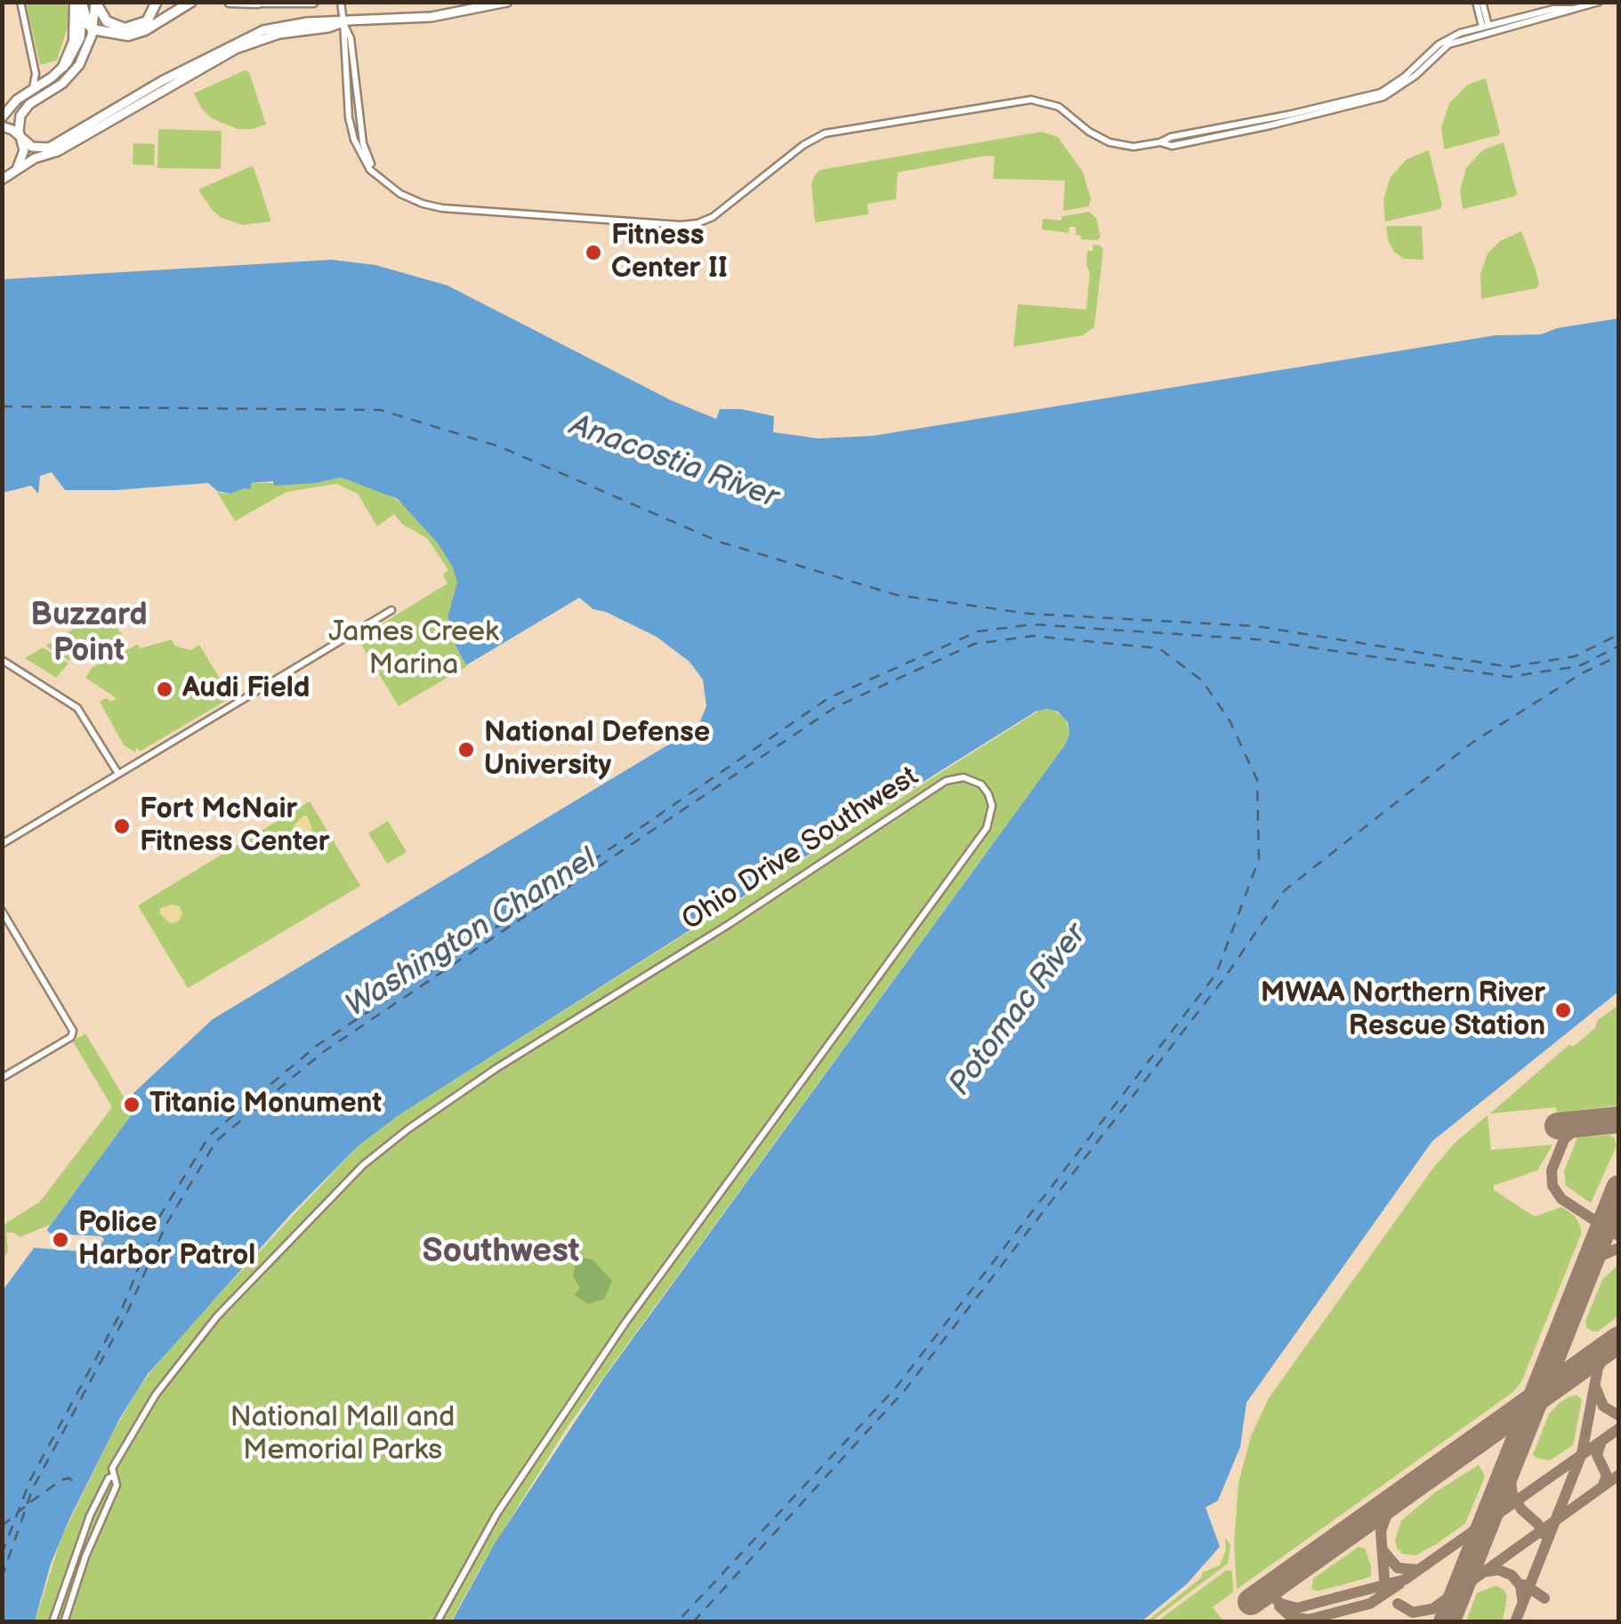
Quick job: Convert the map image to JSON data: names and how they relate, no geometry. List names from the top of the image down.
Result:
{
  "streets": {
    "street": ["Ohio Drive Southwest"]
  },
  "districts": ["Buzzard Point", "Southwest"],
  "water": ["Anacostia River", "Washington Channel", "Potomac River"],
  "parks": ["James Creek Marina", "National Mall and Memorial Parks"],
  "places": [
    "Fitness Center II",
    "Audi Field",
    "National Defense University",
    "Fort McNair Fitness Center",
    "MWAA Northern River Rescue Station",
    "Titanic Monument",
    "Police Harbor Patrol"
  ]
}
